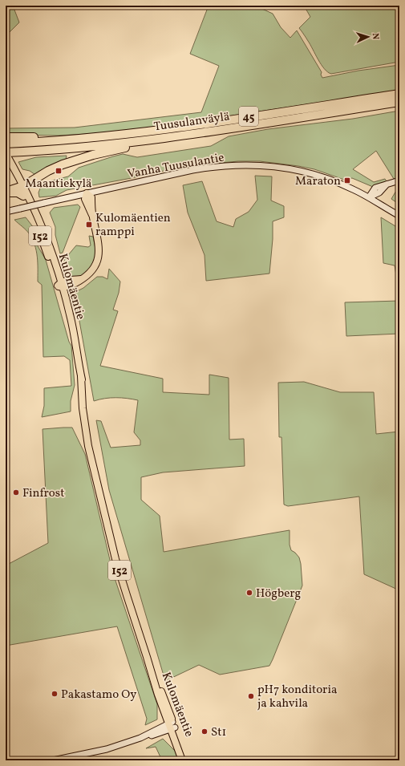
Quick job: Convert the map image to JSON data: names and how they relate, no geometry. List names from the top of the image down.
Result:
{
  "streets": {
    "highway": ["45", "Tuusulanväylä"],
    "main road": ["Vanha Tuusulantie", "152", "Kulomäentie"]
  },
  "crossings": [
    ["Tuusulanväylä", "Kulomäentie"]
  ],
  "places": {
    "transit": ["Maantiekylä", "Maraton", "Kulomäentien ramppi"],
    "other": [
      "Finfrost",
      "Högberg",
      "Pakastamo Oy",
      "pH7 konditoria ja kahvila",
      "St1"
    ]
  },
  "north": "right"
}
